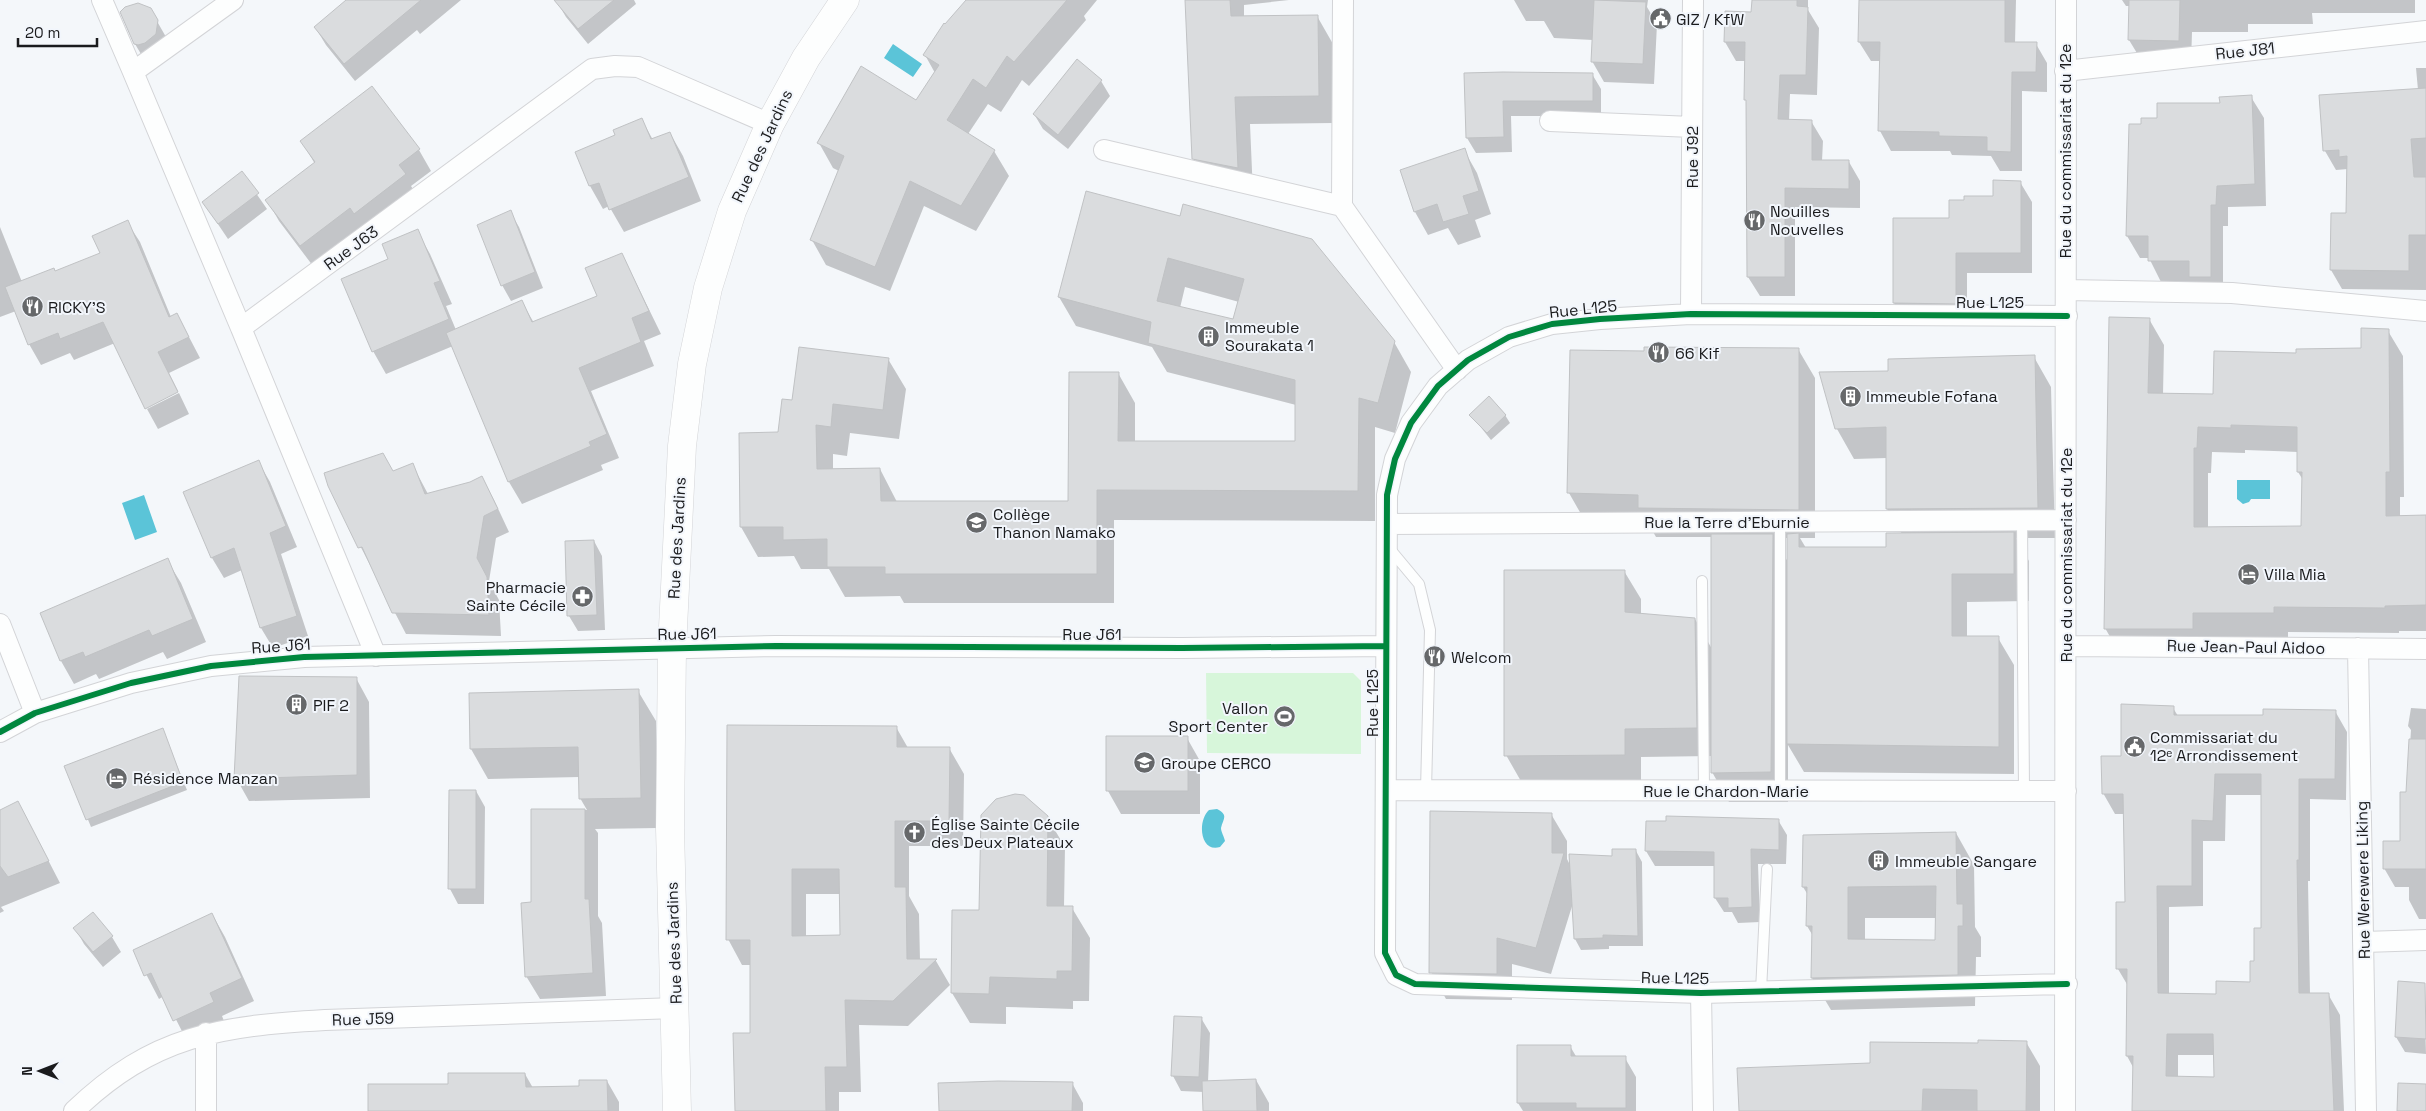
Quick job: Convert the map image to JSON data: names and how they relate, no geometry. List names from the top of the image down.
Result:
{
  "streets": {
    "main road": ["Rue des Jardins"],
    "street": [
      "Rue J81",
      "Rue du commissariat du 12e",
      "Rue J92",
      "Rue J63",
      "Rue L125",
      "Rue la Terre d'Eburnie",
      "Rue J61",
      "Rue Jean-Paul Aidoo",
      "Rue le Chardon-Marie",
      "Rue Werewere Liking",
      "Rue J59"
    ]
  },
  "crossings": [
    ["Rue J81", "Rue du commissariat du 12e"],
    ["Rue des Jardins", "Rue J63"],
    ["Rue des Jardins", "Rue J61"],
    ["Rue des Jardins", "Rue J59"],
    ["Rue du commissariat du 12e", "Rue L125"],
    ["Rue du commissariat du 12e", "Rue la Terre d'Eburnie"],
    ["Rue du commissariat du 12e", "Rue Jean-Paul Aidoo"],
    ["Rue du commissariat du 12e", "Rue le Chardon-Marie"],
    ["Rue J92", "Rue L125"],
    ["Rue L125", "Rue la Terre d'Eburnie"],
    ["Rue L125", "Rue J61"],
    ["Rue L125", "Rue le Chardon-Marie"],
    ["Rue Jean-Paul Aidoo", "Rue Werewere Liking"]
  ],
  "places": {
    "public building": ["GIZ / KfW", "Commissariat du 12ᵉ Arrondissement"],
    "restaurant": [
      "Nouilles Nouvelles",
      "RICKY'S",
      "66 Kif",
      "Welcom"
    ],
    "building": [
      "Immeuble Sourakata 1",
      "Immeuble Fofana",
      "PIF 2",
      "Immeuble Sangare"
    ],
    "school or university": ["Collège Thanon Namako", "Groupe CERCO"],
    "hotel": ["Villa Mia", "Résidence Manzan"],
    "pharmacy": ["Pharmacie Sainte Cécile"],
    "sports": ["Vallon Sport Center"],
    "church": ["Église Sainte Cécile des Deux Plateaux"]
  },
  "scale_bar": "20 m",
  "north": "left"
}
